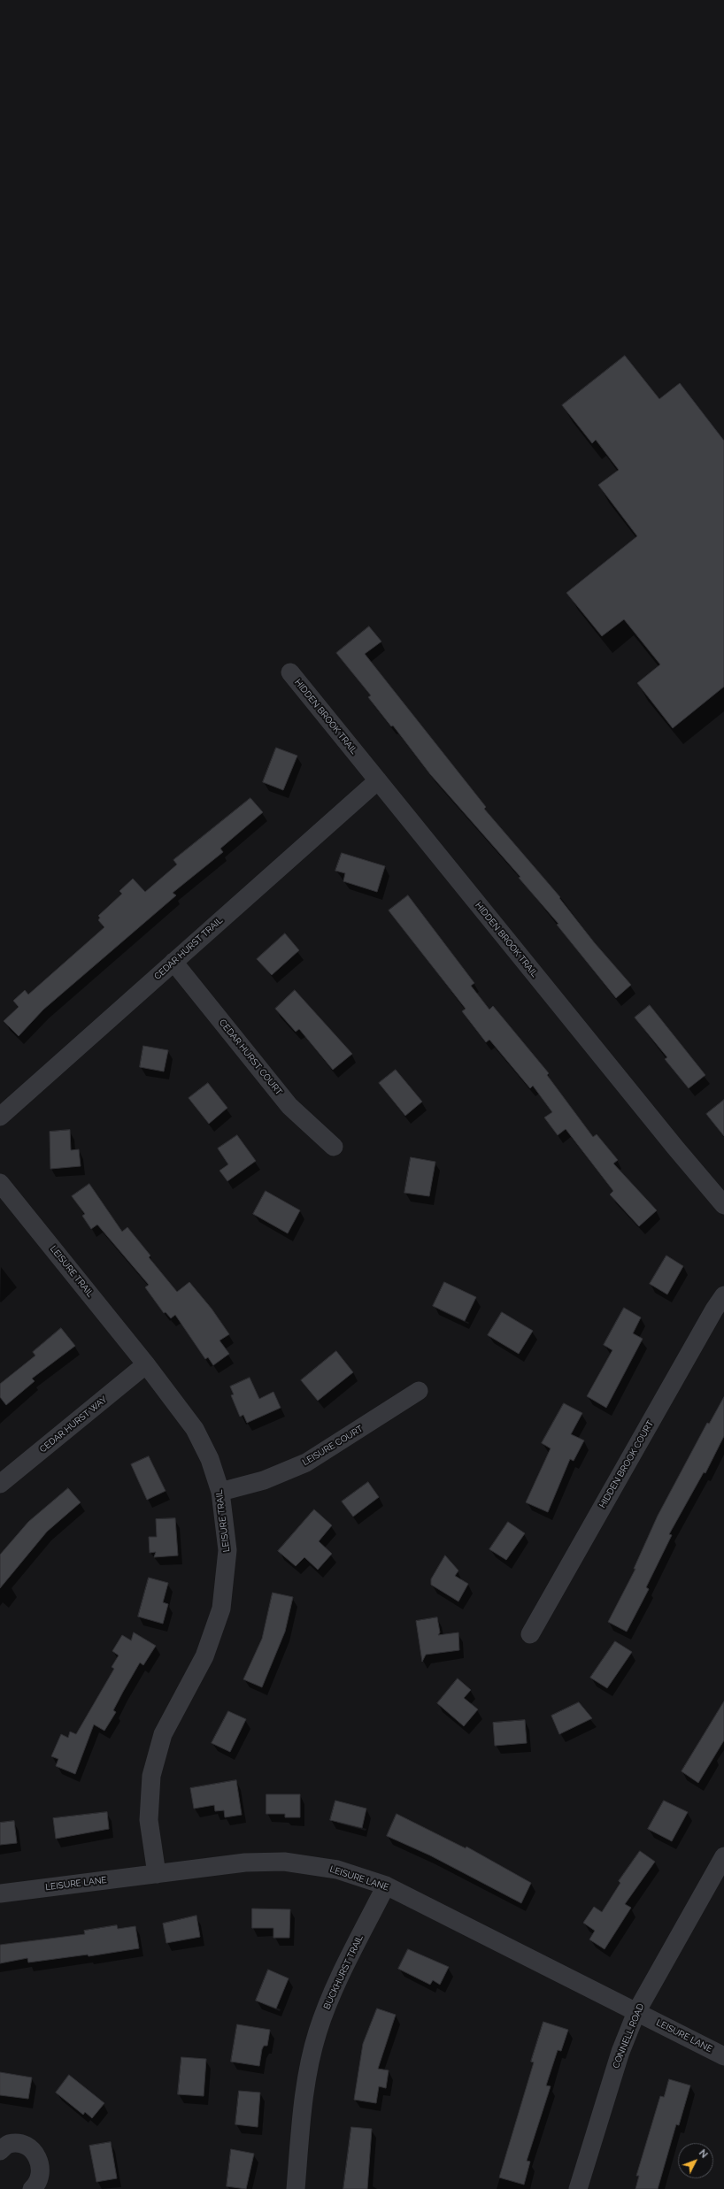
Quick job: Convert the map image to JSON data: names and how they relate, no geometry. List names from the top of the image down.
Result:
{
  "streets": {
    "street": [
      "HIDDEN BROOK TRAIL",
      "CEDAR HURST TRAIL",
      "CEDAR HURST COURT",
      "LEISURE TRAIL",
      "CEDAR HURST WAY",
      "LEISURE COURT",
      "HIDDEN BROOK COURT",
      "LEISURE LANE",
      "BUCKHURST TRAIL",
      "CONNELL ROAD"
    ]
  },
  "crossings": [
    ["HIDDEN BROOK TRAIL", "CEDAR HURST TRAIL"],
    ["CEDAR HURST TRAIL", "CEDAR HURST COURT"],
    ["LEISURE TRAIL", "CEDAR HURST WAY"],
    ["LEISURE TRAIL", "LEISURE COURT"],
    ["LEISURE TRAIL", "LEISURE LANE"],
    ["LEISURE LANE", "BUCKHURST TRAIL"],
    ["LEISURE LANE", "CONNELL ROAD"]
  ],
  "north": "top right"
}
